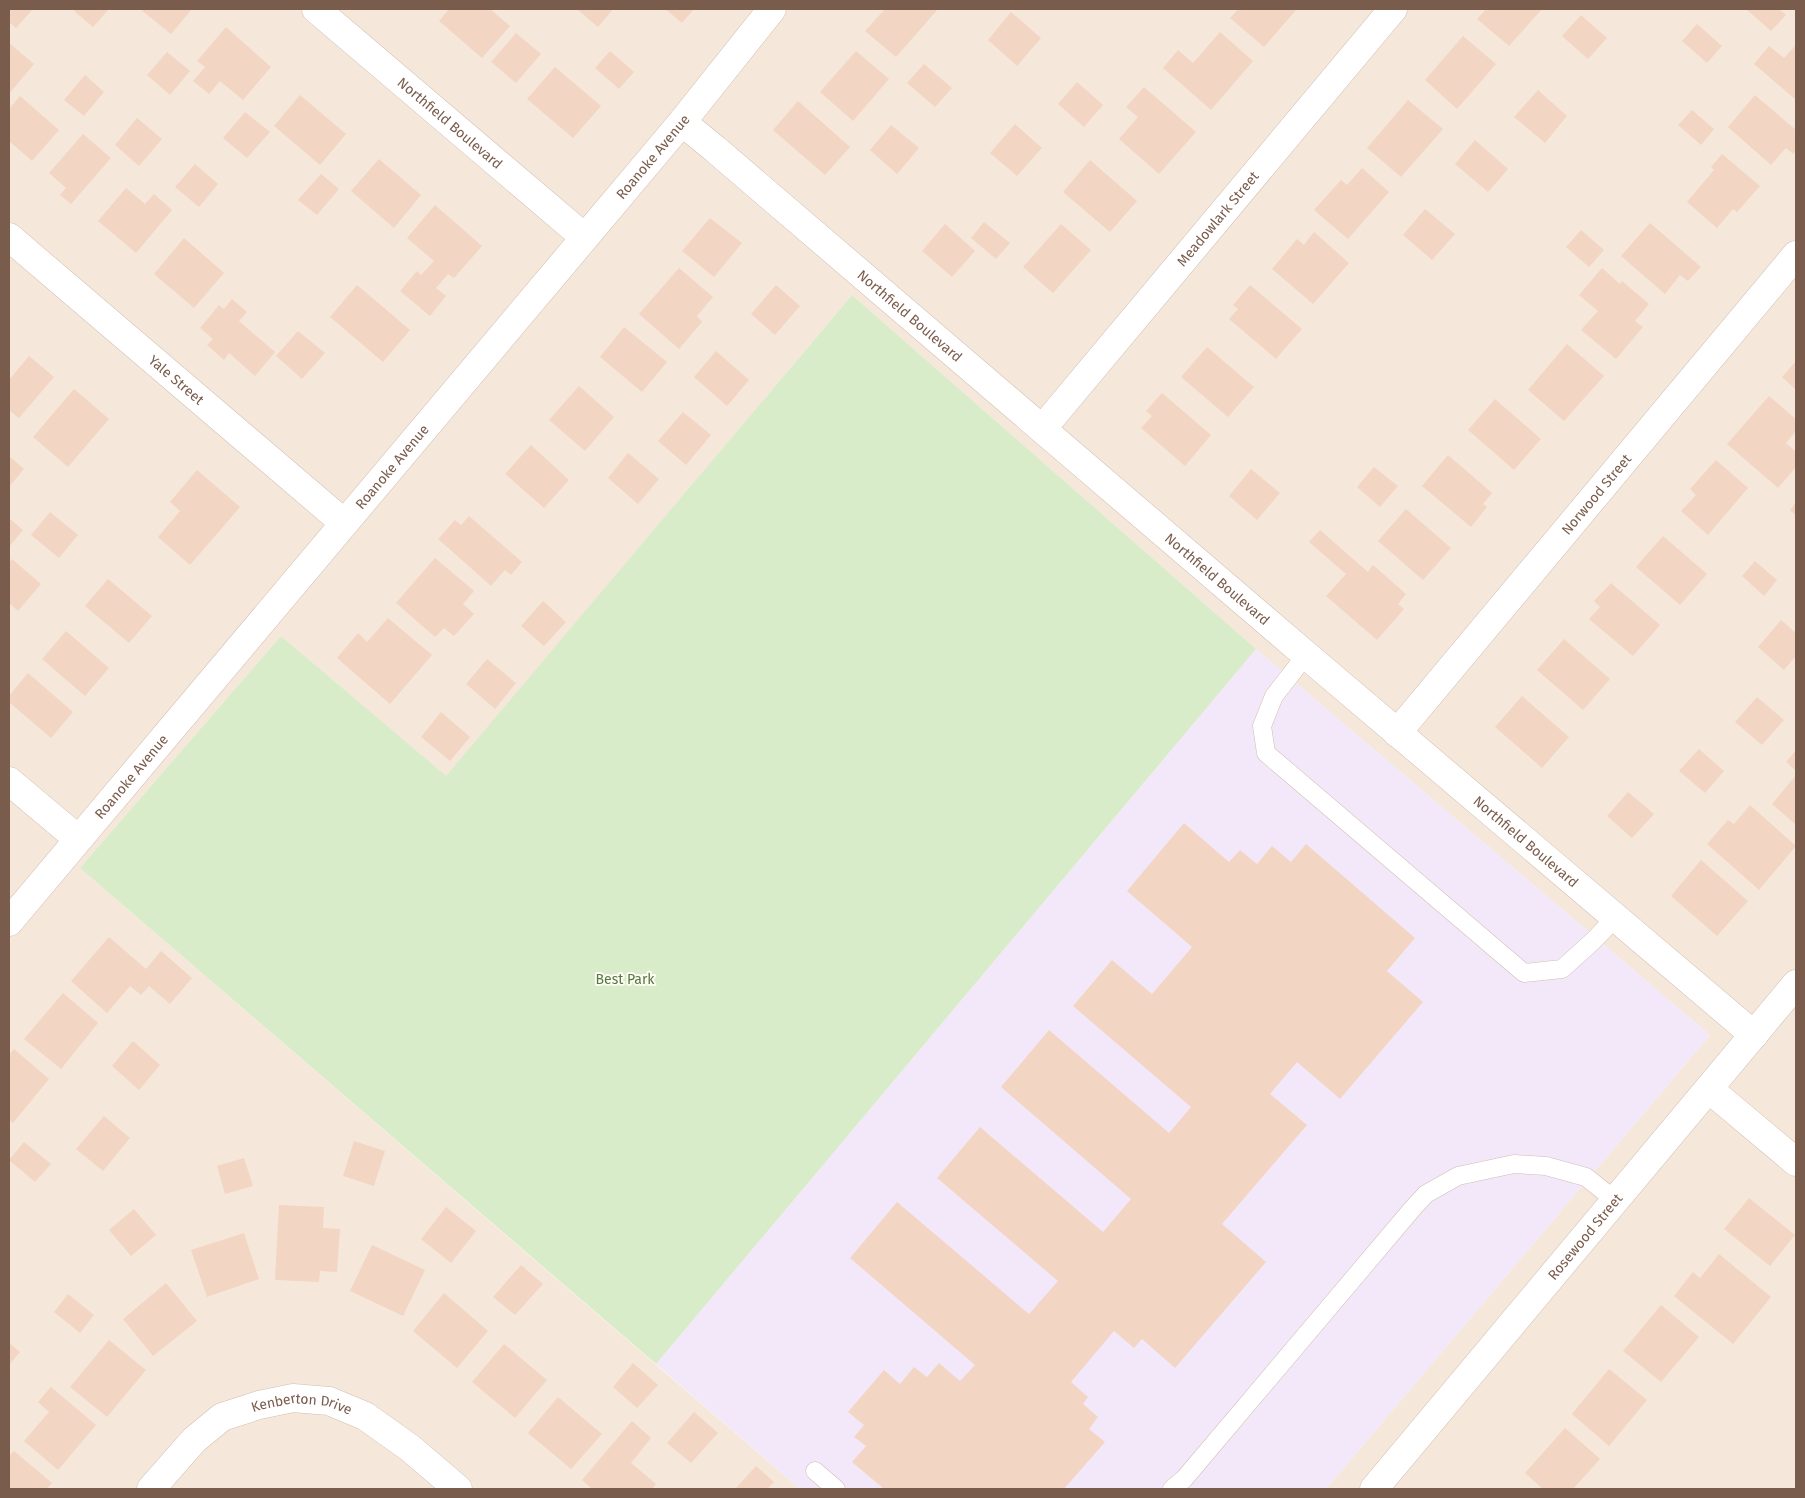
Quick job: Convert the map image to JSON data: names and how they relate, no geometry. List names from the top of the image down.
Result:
{
  "streets": {
    "street": [
      "Northfield Boulevard",
      "Roanoke Avenue",
      "Meadowlark Street",
      "Yale Street",
      "Norwood Street",
      "Rosewood Street",
      "Kenberton Drive"
    ]
  },
  "crossings": [
    ["Northfield Boulevard", "Roanoke Avenue"],
    ["Northfield Boulevard", "Meadowlark Street"],
    ["Northfield Boulevard", "Norwood Street"],
    ["Northfield Boulevard", "Rosewood Street"],
    ["Roanoke Avenue", "Yale Street"]
  ],
  "parks": ["Best Park"]
}
